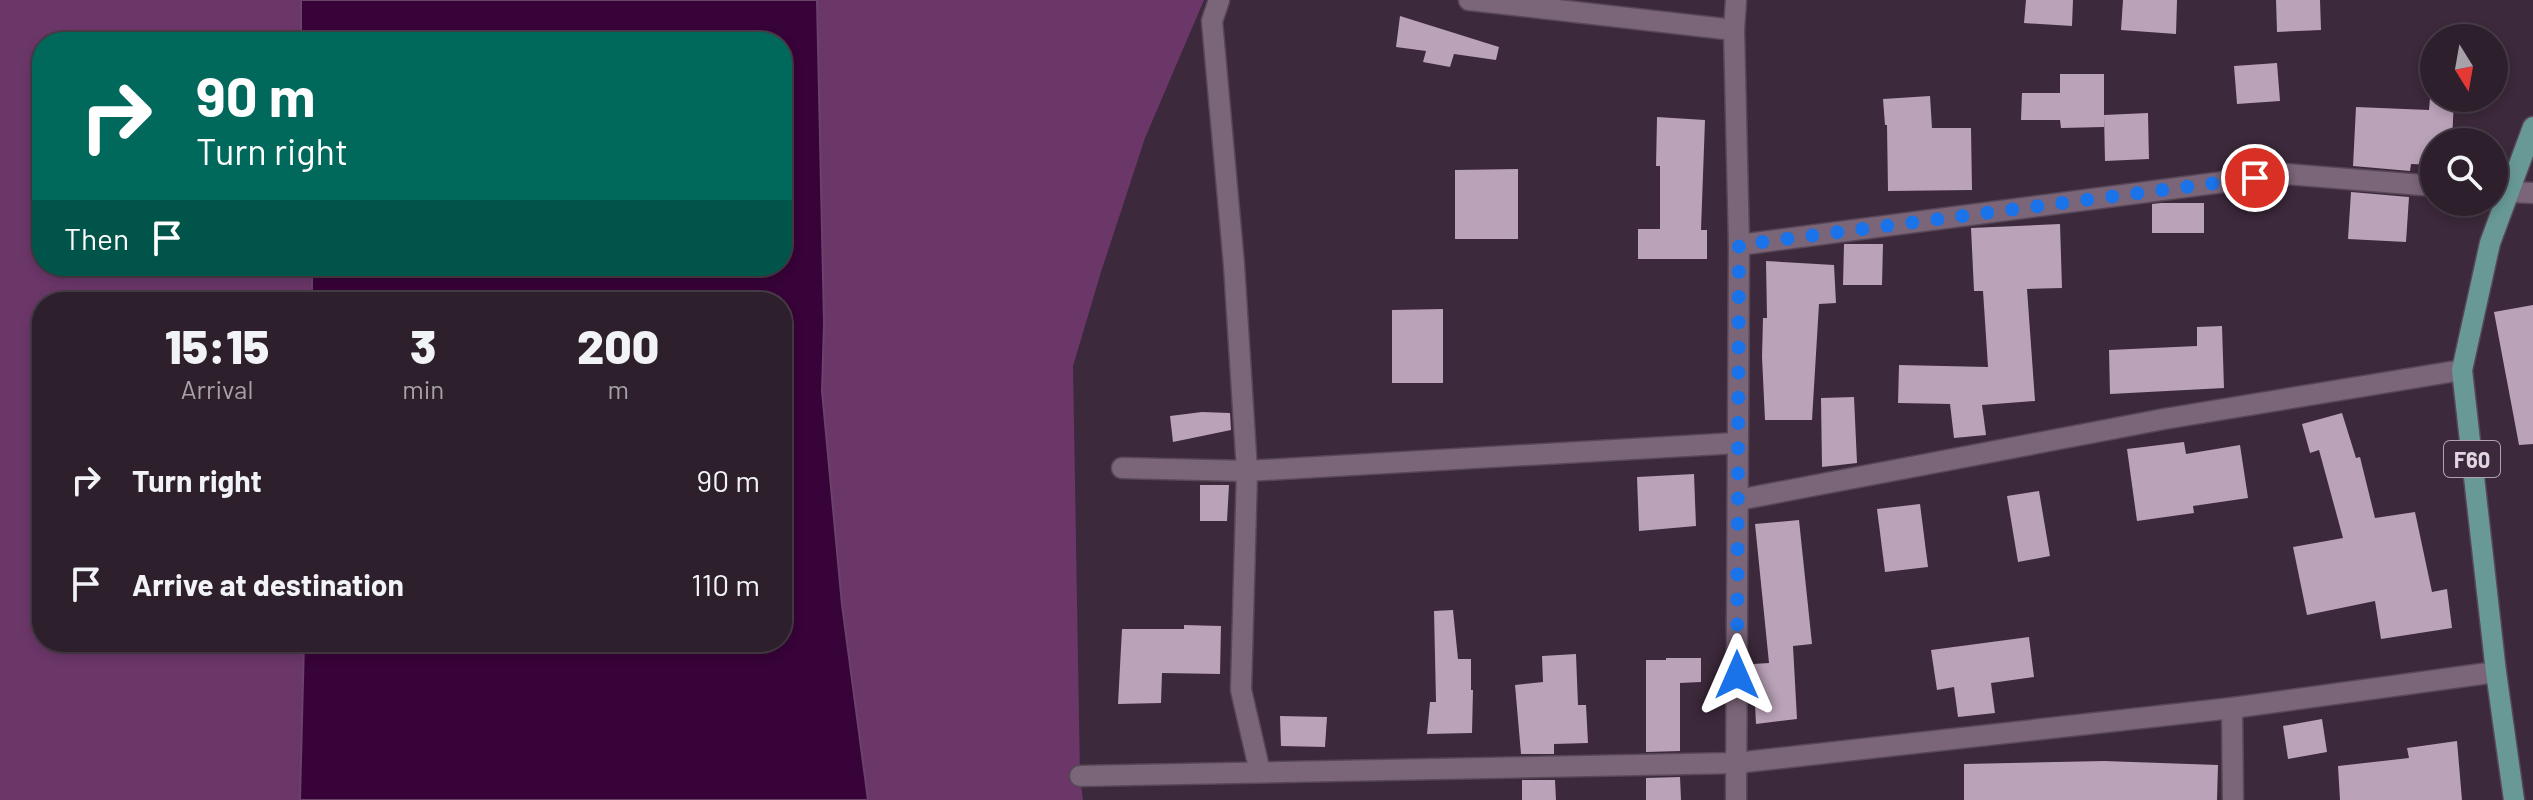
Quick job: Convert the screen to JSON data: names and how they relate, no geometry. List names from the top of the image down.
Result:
{
  "streets": {
    "main road": ["F60"]
  },
  "north": "bottom",
  "page": {
    "turn": ["90 m", "Turn right"],
    "then": "Then",
    "eta": [
      "15:15",
      "Arrival",
      "3",
      "min",
      "200",
      "m"
    ],
    "list": [
      {
        "name": "Turn right",
        "value": "90 m"
      },
      {
        "name": "Arrive at destination",
        "value": "110 m"
      }
    ]
  }
}
